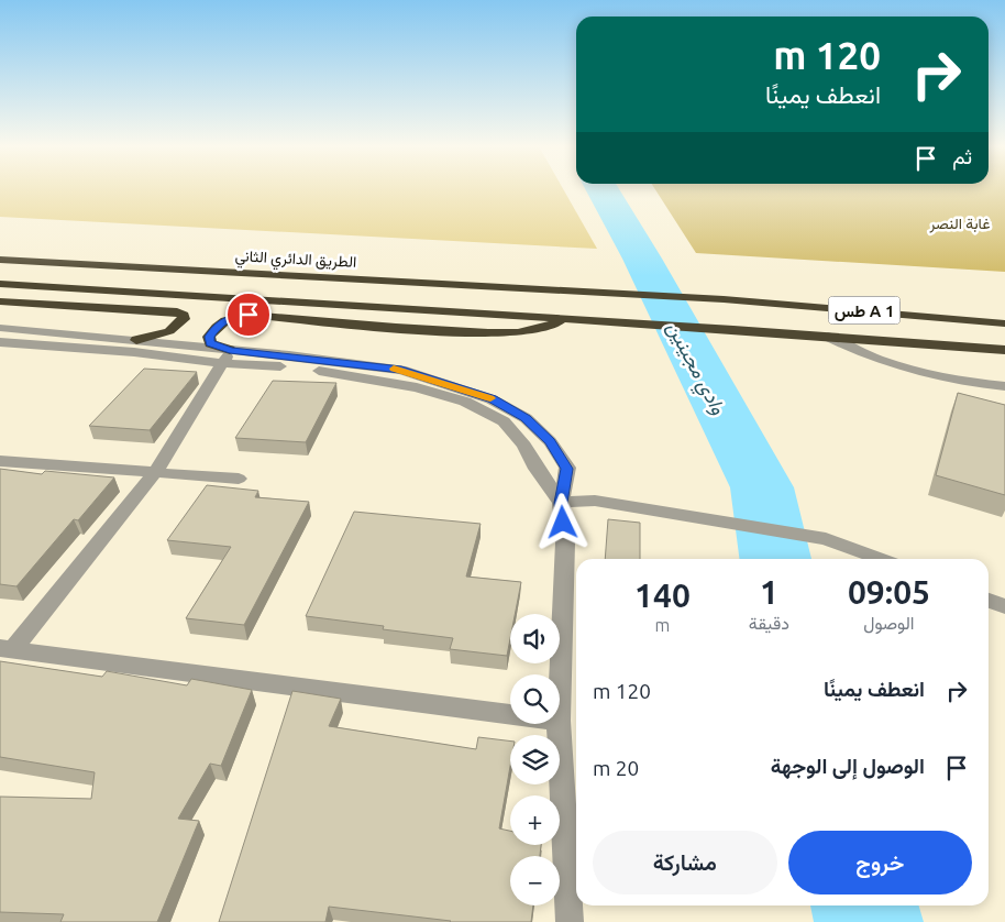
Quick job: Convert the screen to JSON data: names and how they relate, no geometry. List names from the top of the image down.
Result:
{
  "streets": {
    "highway": ["الطريق الدائري الثاني", "طس A 1"]
  },
  "water": ["وادي مجينين"],
  "parks": ["غابة النصر"],
  "page": {
    "turn": ["120 m", "انعطف يمينًا"],
    "then": "ثم",
    "eta": [
      "09:05",
      "الوصول",
      "1",
      "دقيقة",
      "140",
      "m"
    ],
    "map_buttons": ["+", "−"],
    "list": [
      {
        "name": "انعطف يمينًا",
        "value": "120 m"
      },
      {
        "name": "الوصول إلى الوجهة",
        "value": "20 m"
      }
    ],
    "buttons": ["خروج", "مشاركة"]
  }
}
